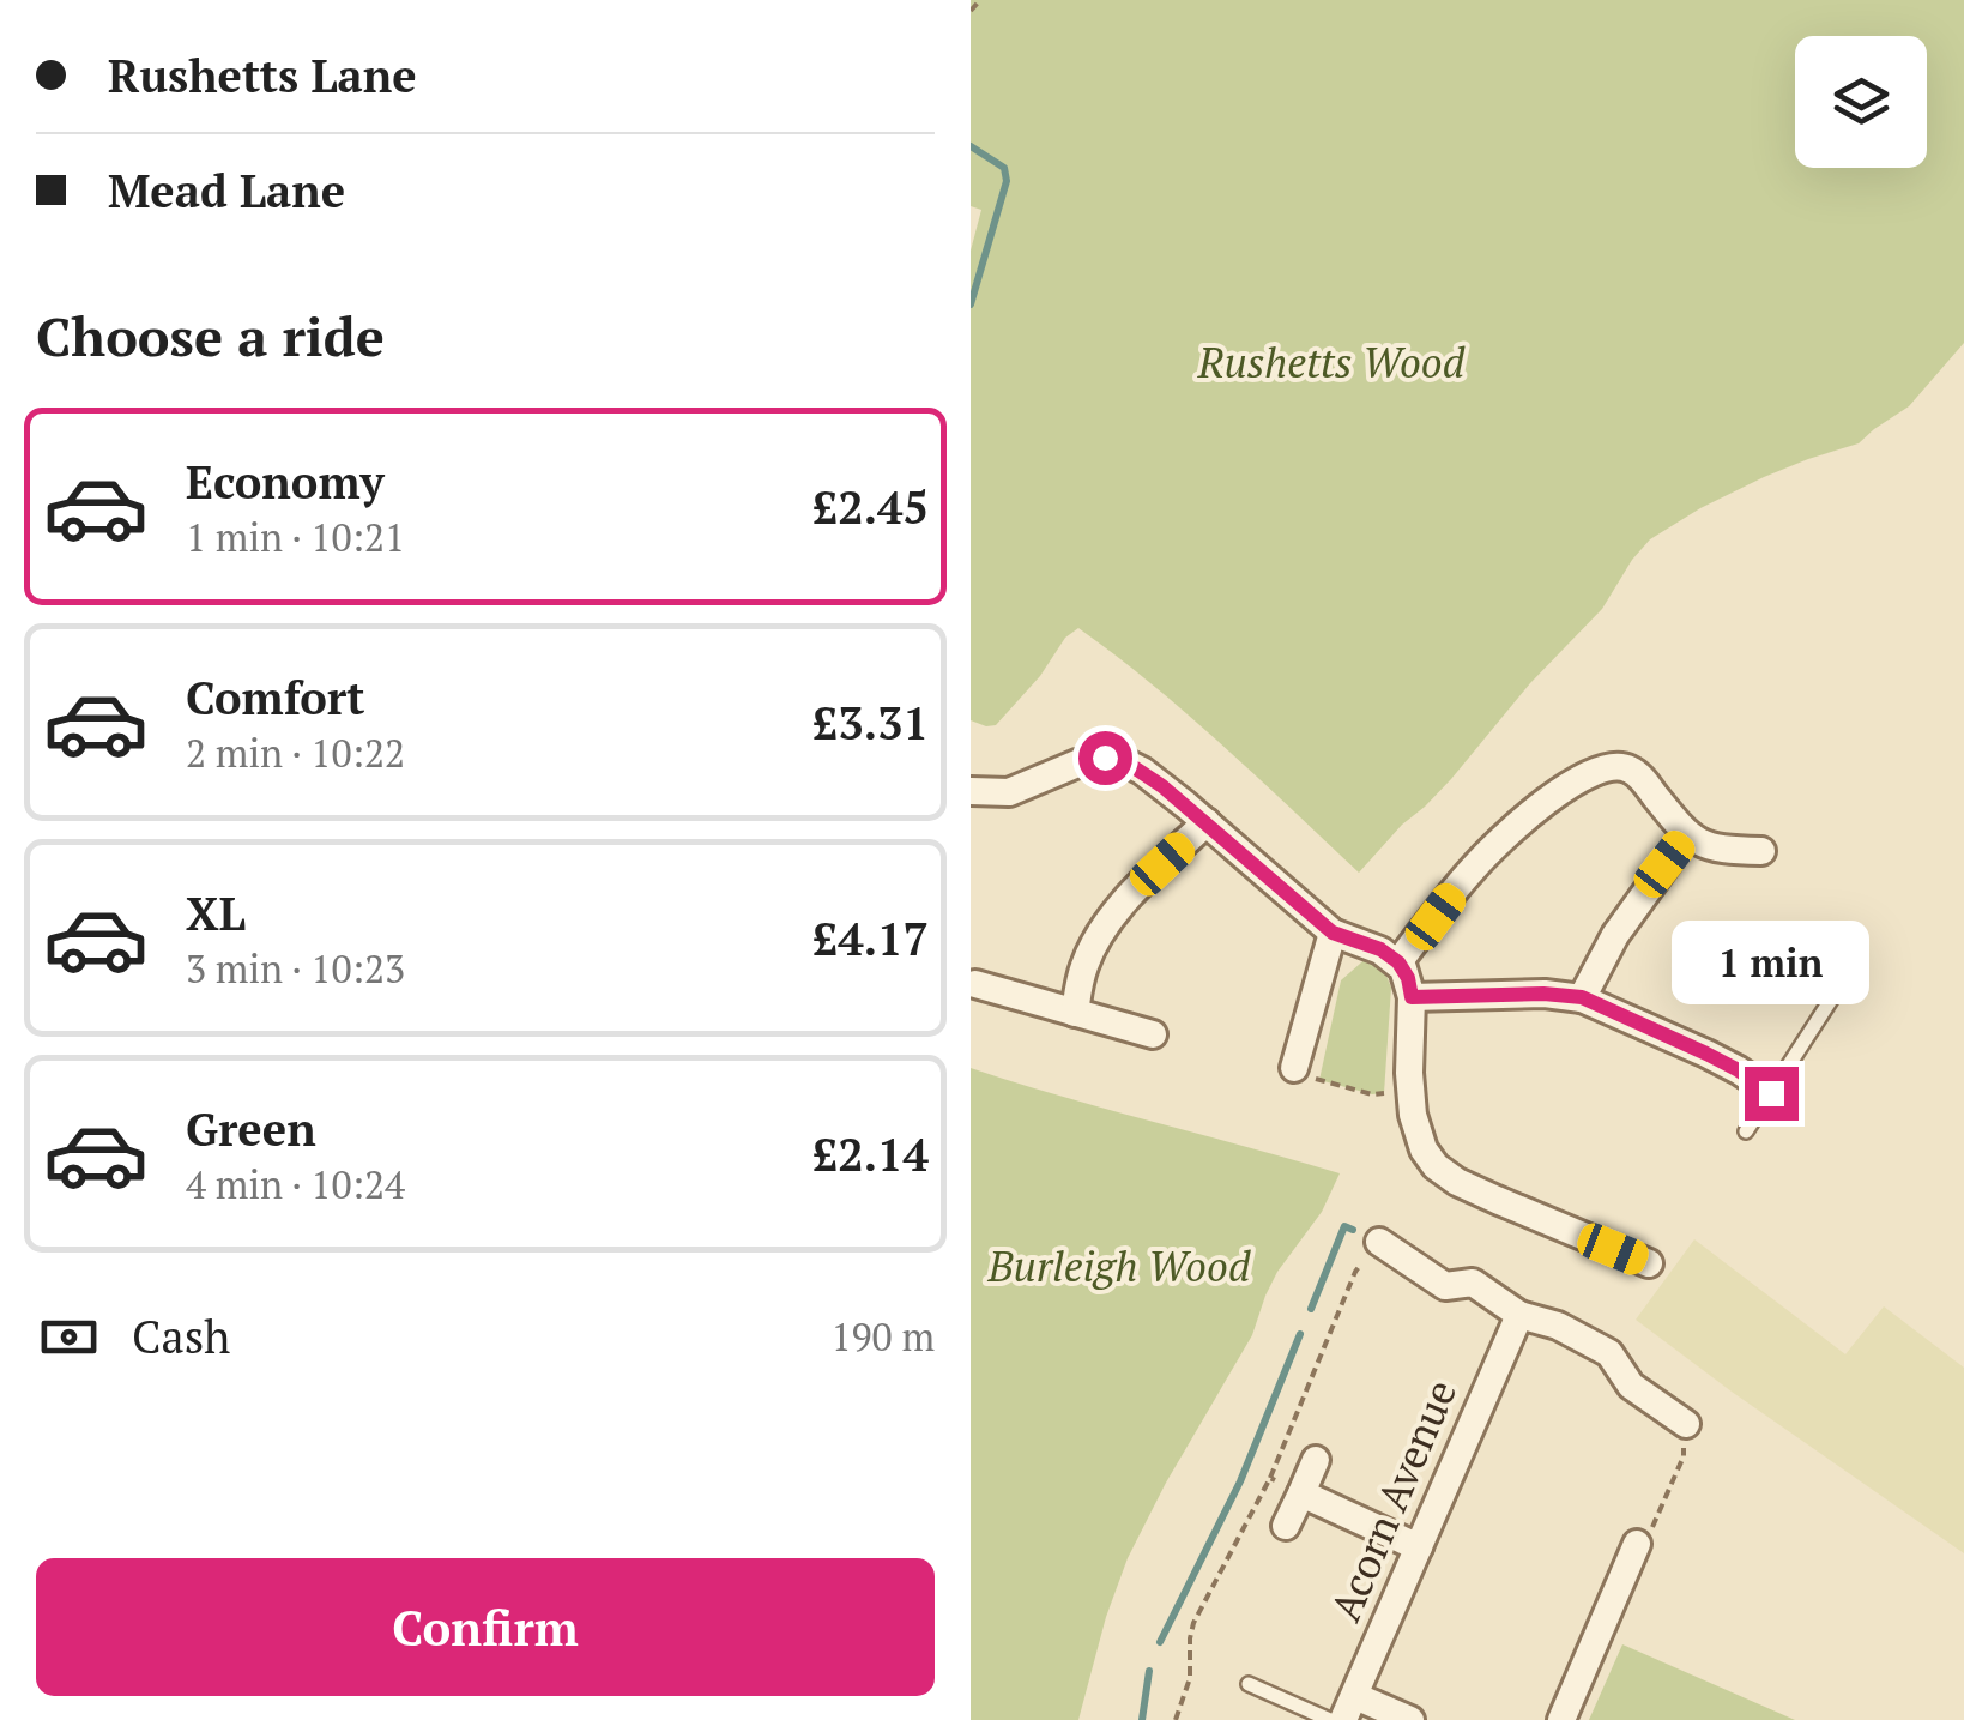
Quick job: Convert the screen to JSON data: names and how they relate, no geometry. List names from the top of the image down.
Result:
{
  "streets": {
    "street": ["Acorn Avenue"]
  },
  "parks": ["Rushetts Wood", "Burleigh Wood"],
  "page": {
    "banner": ["Rushetts Lane", "Mead Lane"],
    "heading": "Choose a ride",
    "list": [
      {
        "name": "Economy",
        "note": "1 min · 10:21",
        "value": "£2.45"
      },
      {
        "name": "Comfort",
        "note": "2 min · 10:22",
        "value": "£3.31"
      },
      {
        "name": "XL",
        "note": "3 min · 10:23",
        "value": "£4.17"
      },
      {
        "name": "Green",
        "note": "4 min · 10:24",
        "value": "£2.14"
      }
    ],
    "bubble": "1 min",
    "pay": ["Cash", "190 m"],
    "buttons": "Confirm"
  }
}
